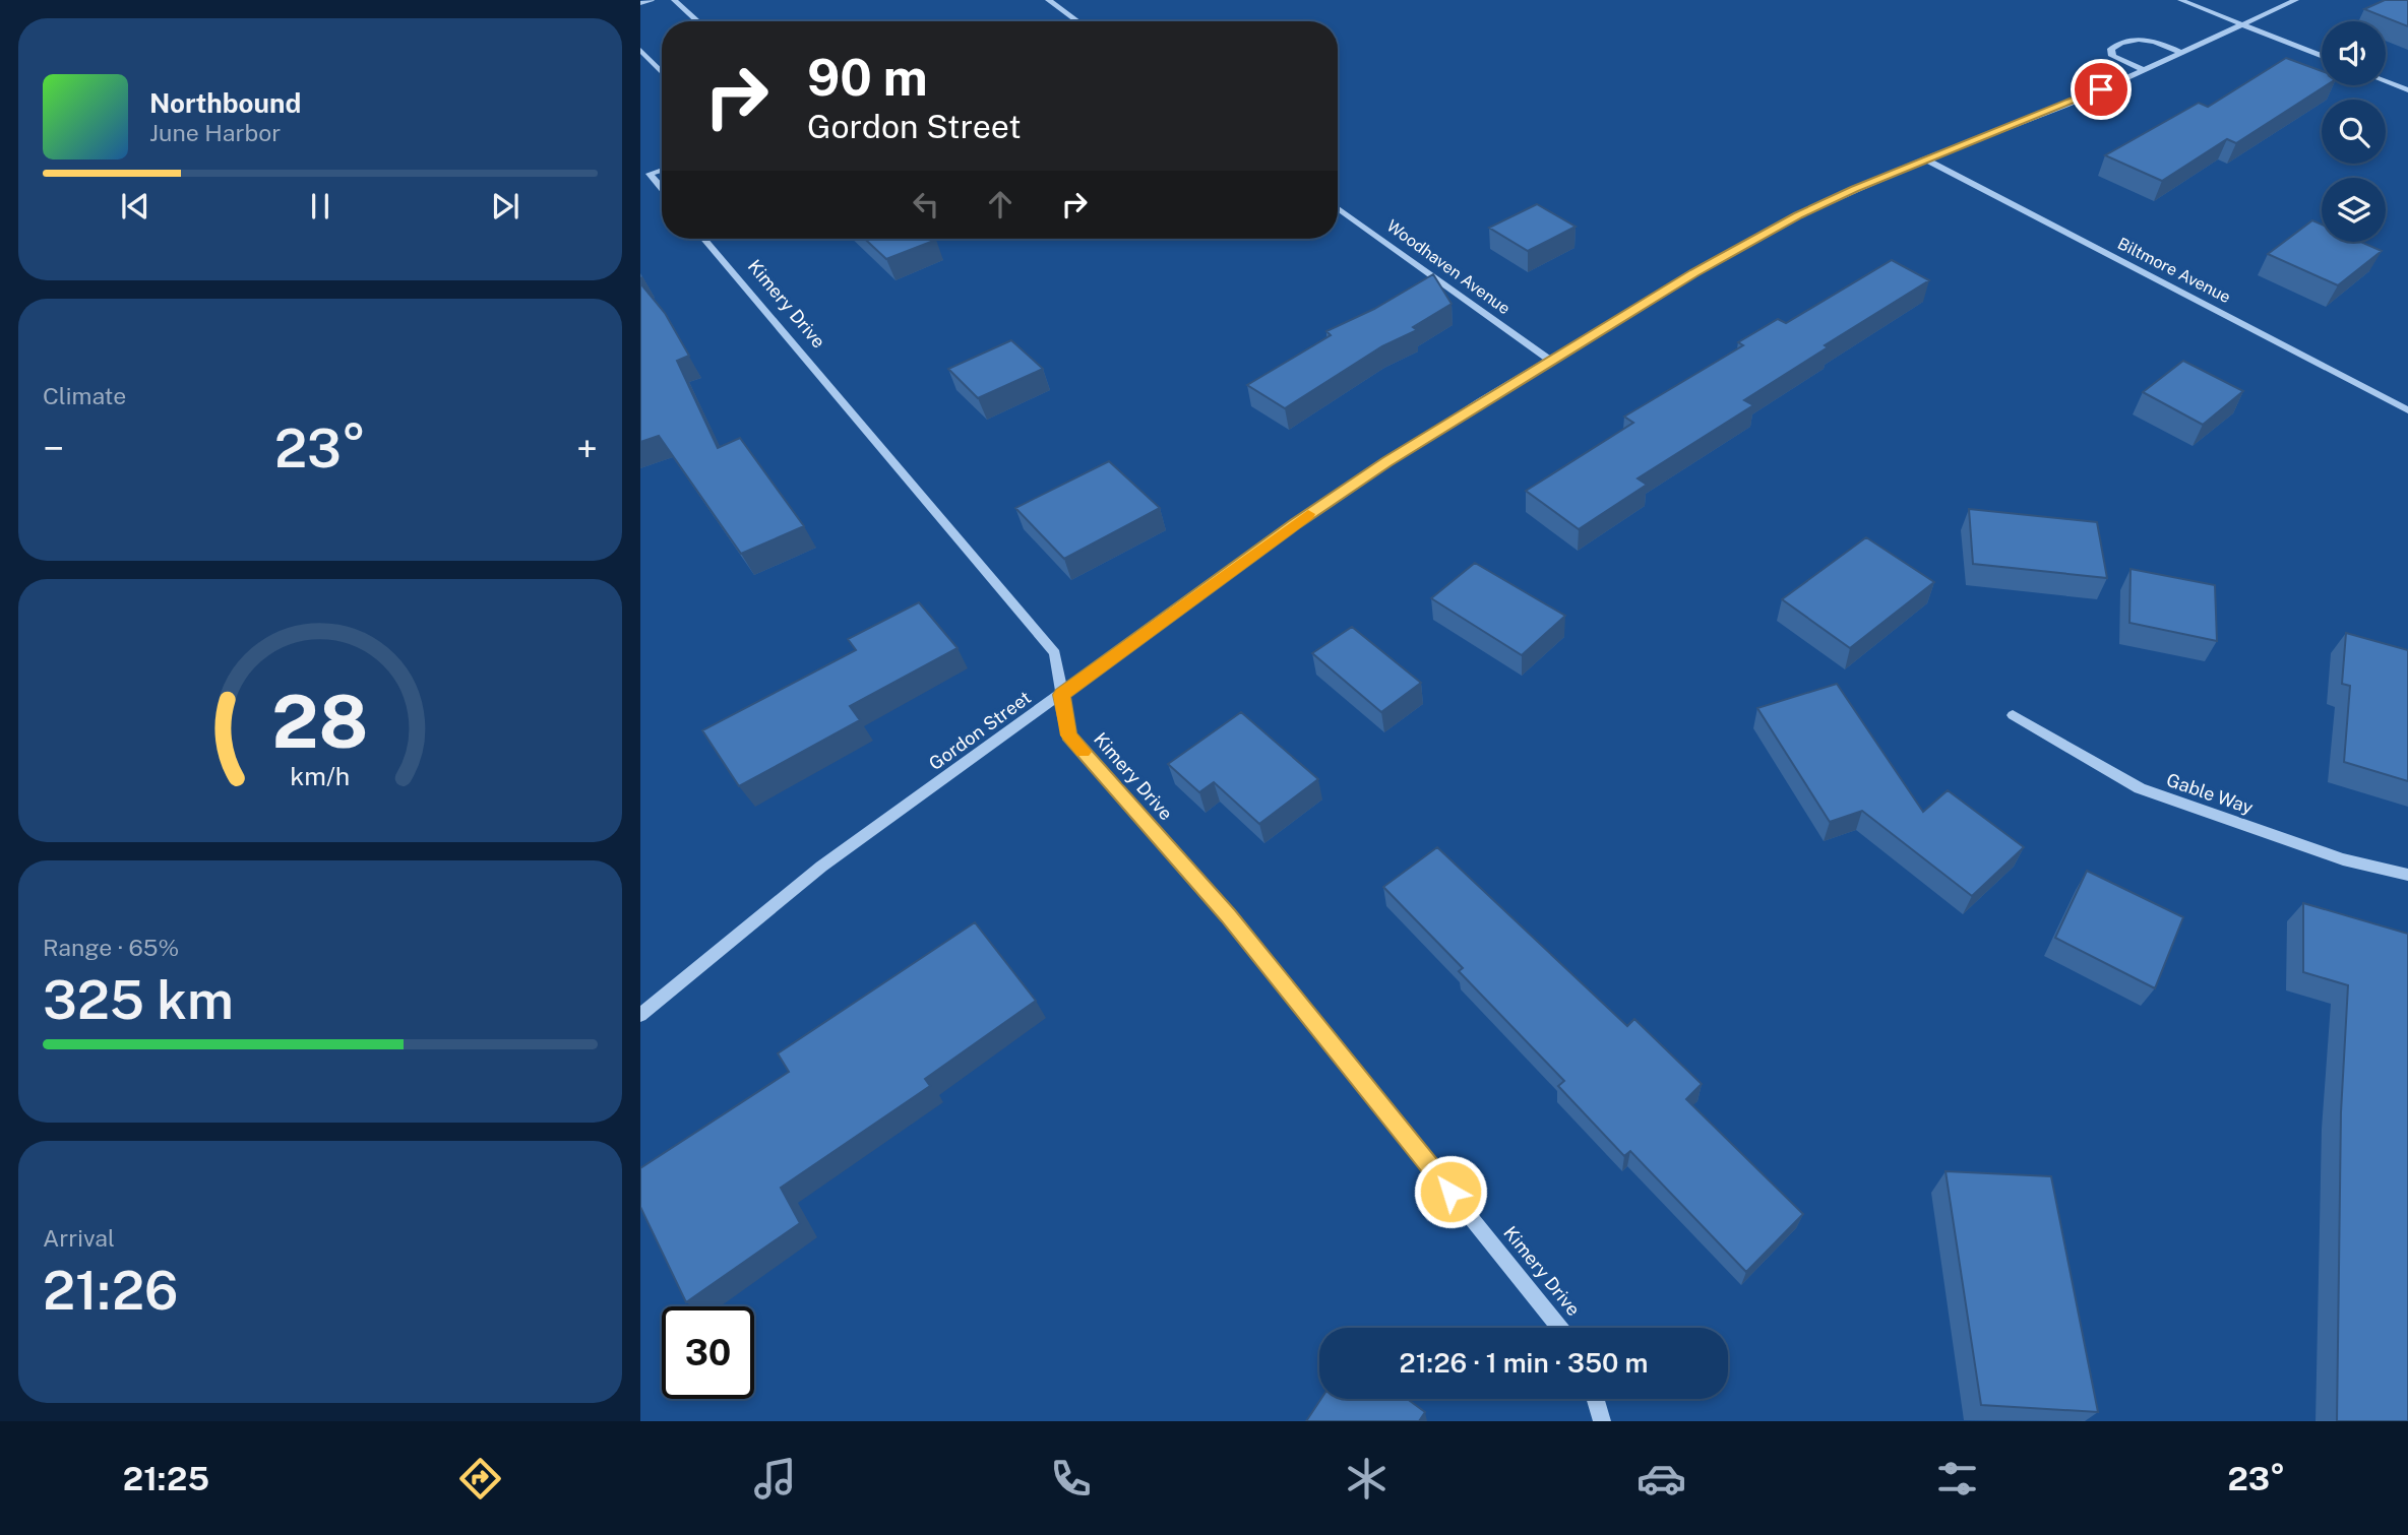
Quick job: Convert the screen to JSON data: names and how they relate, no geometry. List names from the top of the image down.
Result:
{
  "streets": {
    "street": [
      "Woodhaven Avenue",
      "Biltmore Avenue",
      "Kimery Drive",
      "Gordon Street",
      "Gable Way"
    ]
  },
  "crossings": [
    ["Woodhaven Avenue", "Gordon Street"],
    ["Biltmore Avenue", "Gordon Street"],
    ["Kimery Drive", "Gordon Street"]
  ],
  "page": {
    "turn": ["90 m", "Gordon Street"],
    "song": ["Northbound", "June Harbor"],
    "tile": [
      "Climate",
      ["Range · 65%", "325 km"],
      ["Arrival", "21:26"]
    ],
    "heat": ["−", "23°", "+"],
    "limit": "30",
    "trip": "21:26 · 1 min · 350 m",
    "tabs": ["21:25", "23°"],
    "gauge": ["28", "km/h"]
  }
}
